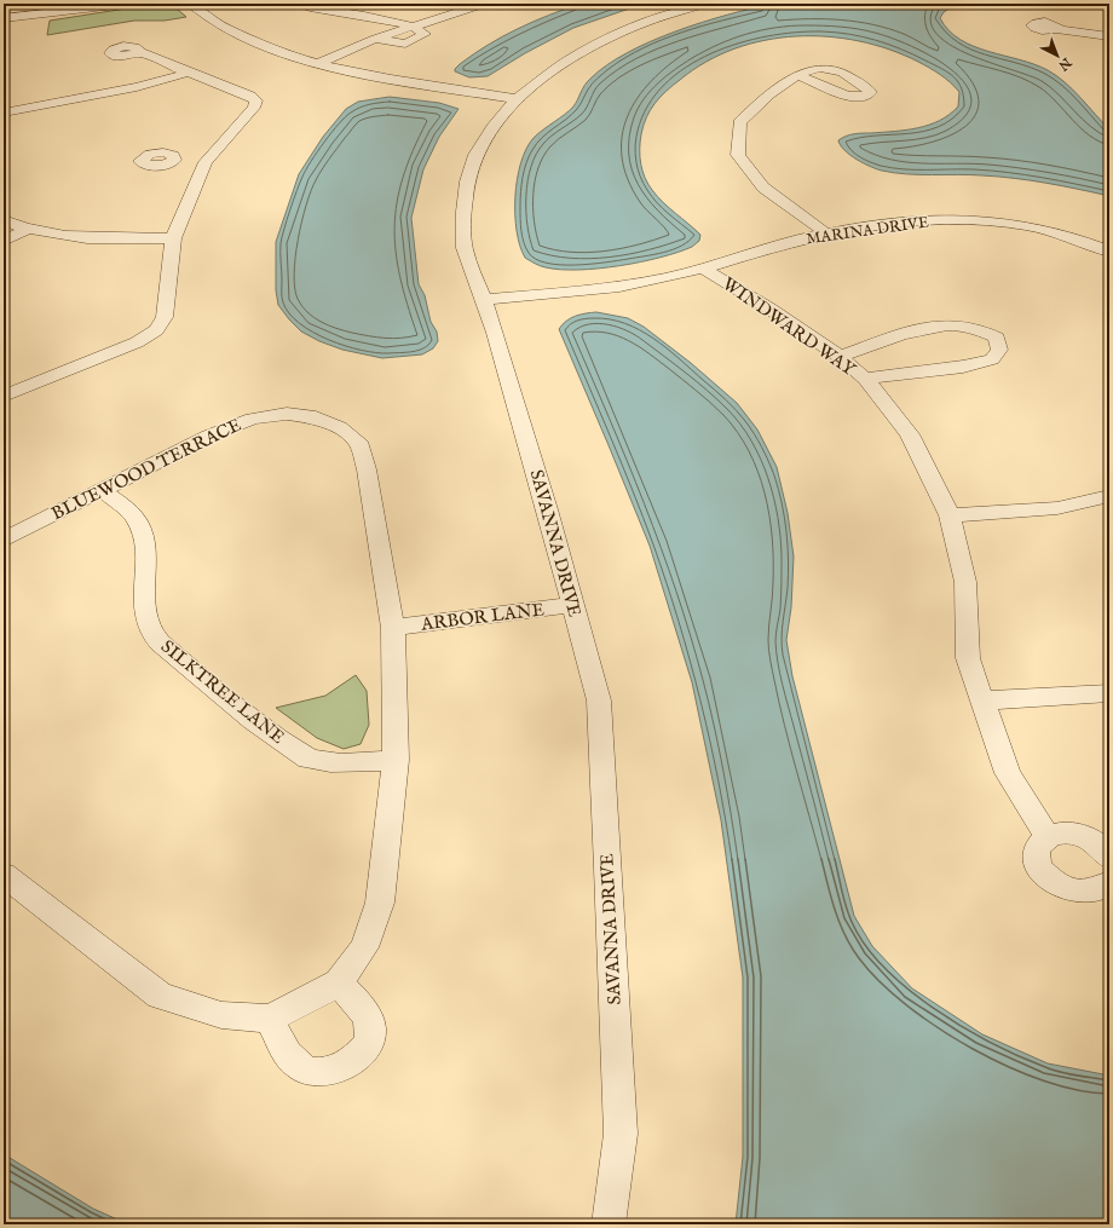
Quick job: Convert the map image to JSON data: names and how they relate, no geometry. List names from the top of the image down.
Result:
{
  "streets": {
    "street": [
      "MARINA DRIVE",
      "WINDWARD WAY",
      "BLUEWOOD TERRACE",
      "SAVANNA DRIVE",
      "ARBOR LANE",
      "SILKTREE LANE"
    ]
  },
  "crossings": [
    ["MARINA DRIVE", "WINDWARD WAY"],
    ["MARINA DRIVE", "SAVANNA DRIVE"],
    ["BLUEWOOD TERRACE", "ARBOR LANE"],
    ["BLUEWOOD TERRACE", "SILKTREE LANE"],
    ["SAVANNA DRIVE", "ARBOR LANE"]
  ],
  "north": "bottom right"
}
